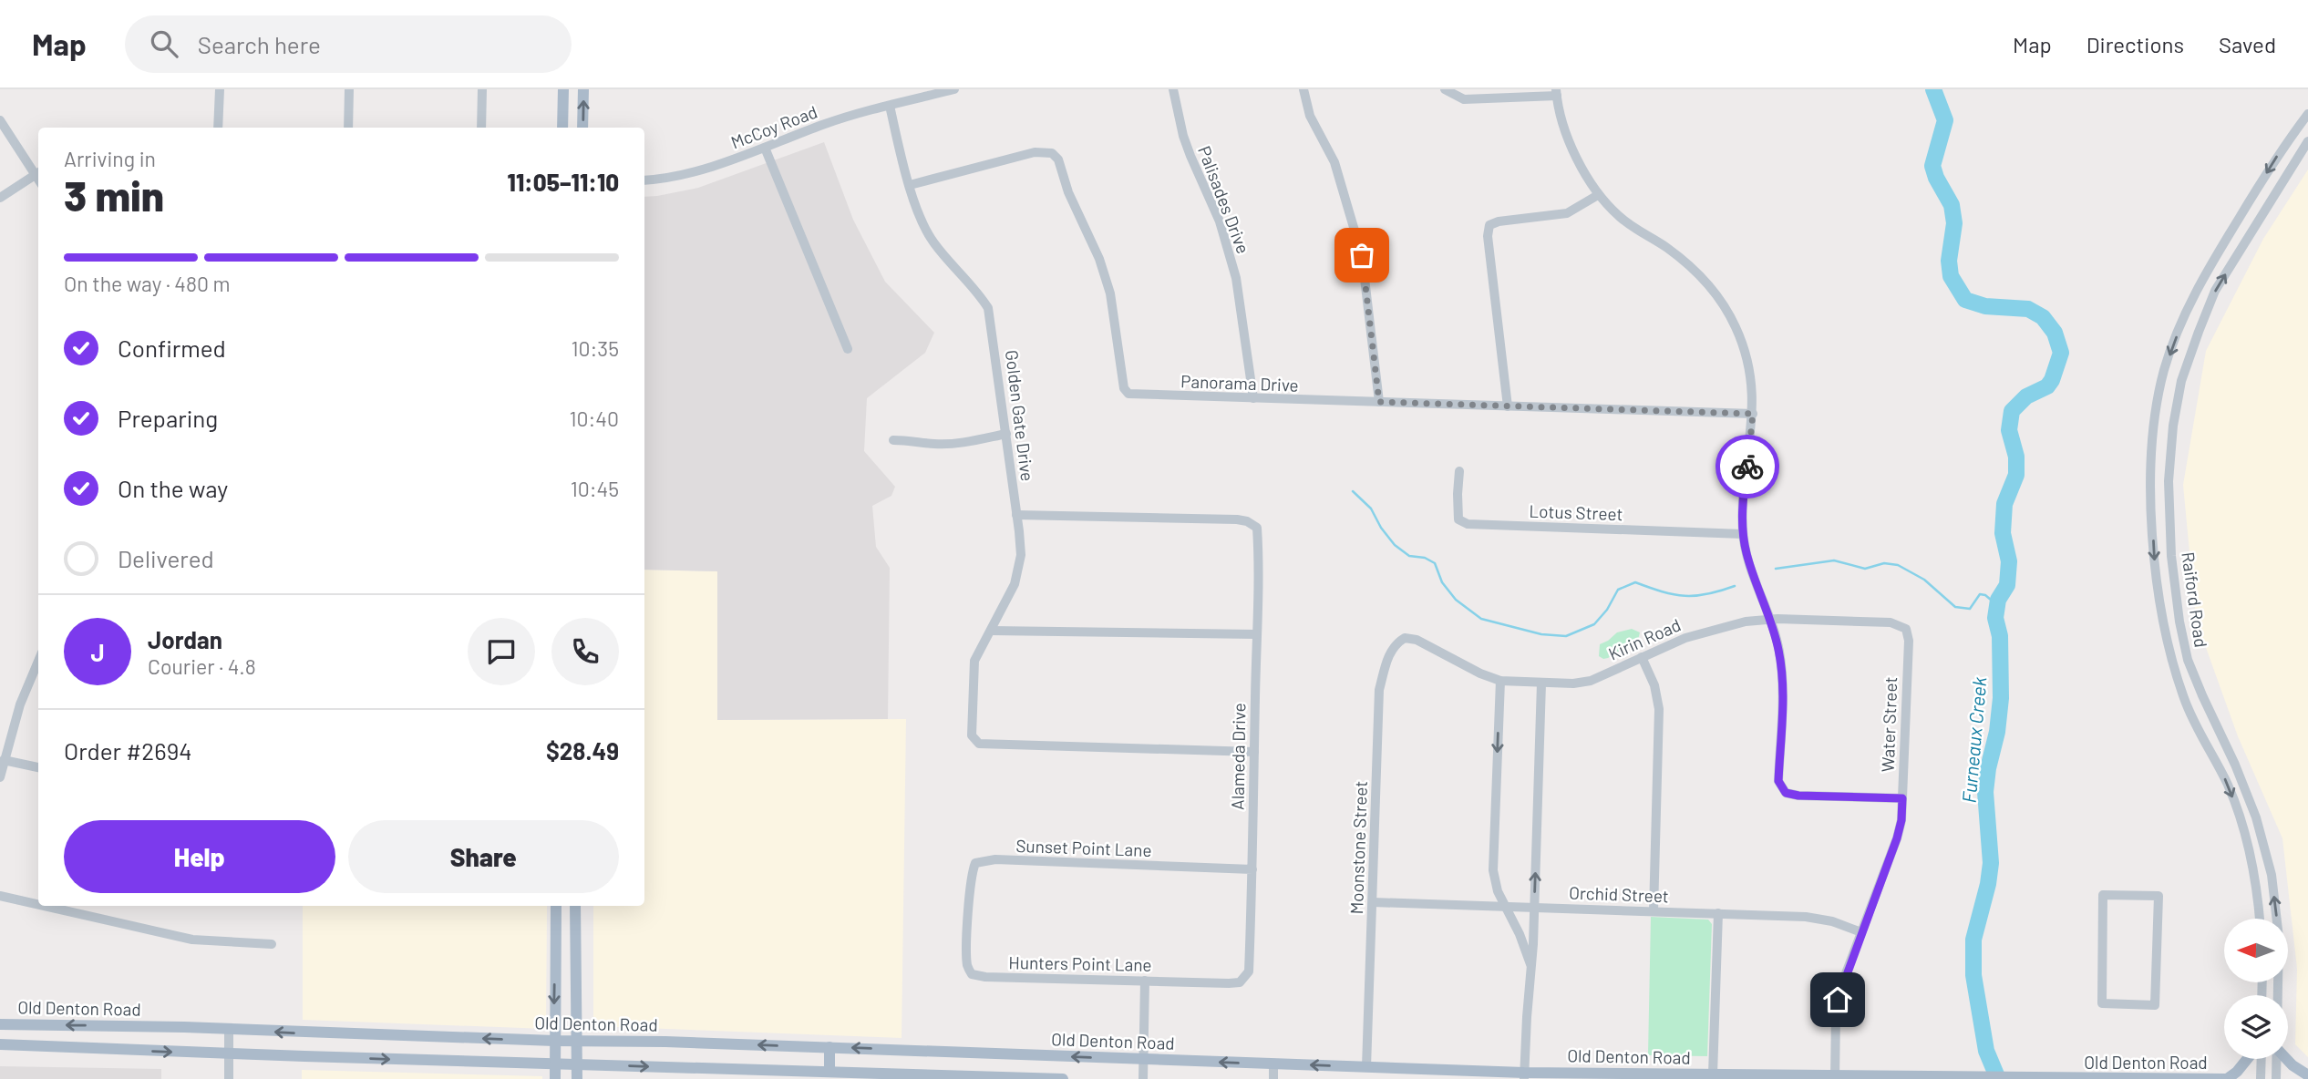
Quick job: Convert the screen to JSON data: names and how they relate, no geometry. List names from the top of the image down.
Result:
{
  "streets": {
    "main road": ["Old Denton Road"],
    "street": [
      "McCoy Road",
      "Palisades Drive",
      "Panorama Drive",
      "Golden Gate Drive",
      "Lotus Street",
      "Raiford Road",
      "Kirin Road",
      "Water Street",
      "Alameda Drive",
      "Sunset Point Lane",
      "Moonstone Street",
      "Orchid Street",
      "Hunters Point Lane"
    ]
  },
  "crossings": [
    ["McCoy Road", "Golden Gate Drive"],
    ["Palisades Drive", "Panorama Drive"],
    ["Panorama Drive", "Golden Gate Drive"],
    ["Golden Gate Drive", "Alameda Drive"],
    ["Kirin Road", "Water Street"],
    ["Kirin Road", "Moonstone Street"],
    ["Water Street", "Orchid Street"],
    ["Water Street", "Old Denton Road"],
    ["Alameda Drive", "Sunset Point Lane"],
    ["Alameda Drive", "Hunters Point Lane"],
    ["Sunset Point Lane", "Hunters Point Lane"],
    ["Moonstone Street", "Orchid Street"],
    ["Moonstone Street", "Old Denton Road"]
  ],
  "water": ["Furneaux Creek"],
  "north": "left",
  "page": {
    "header": "Map",
    "search": "Search here",
    "nav": ["Map", "Directions", "Saved"],
    "heading": ["3 min", "Arriving in", "11:05–11:10"],
    "panel": [
      "Jordan",
      "Courier · 4.8",
      "Order #2694",
      "$28.49"
    ],
    "bar": "On the way · 480 m",
    "list": [
      ["Confirmed", "10:35"],
      ["Preparing", "10:40"],
      ["On the way", "10:45"],
      "Delivered"
    ],
    "round": "J",
    "buttons": ["Help", "Share"]
  }
}
